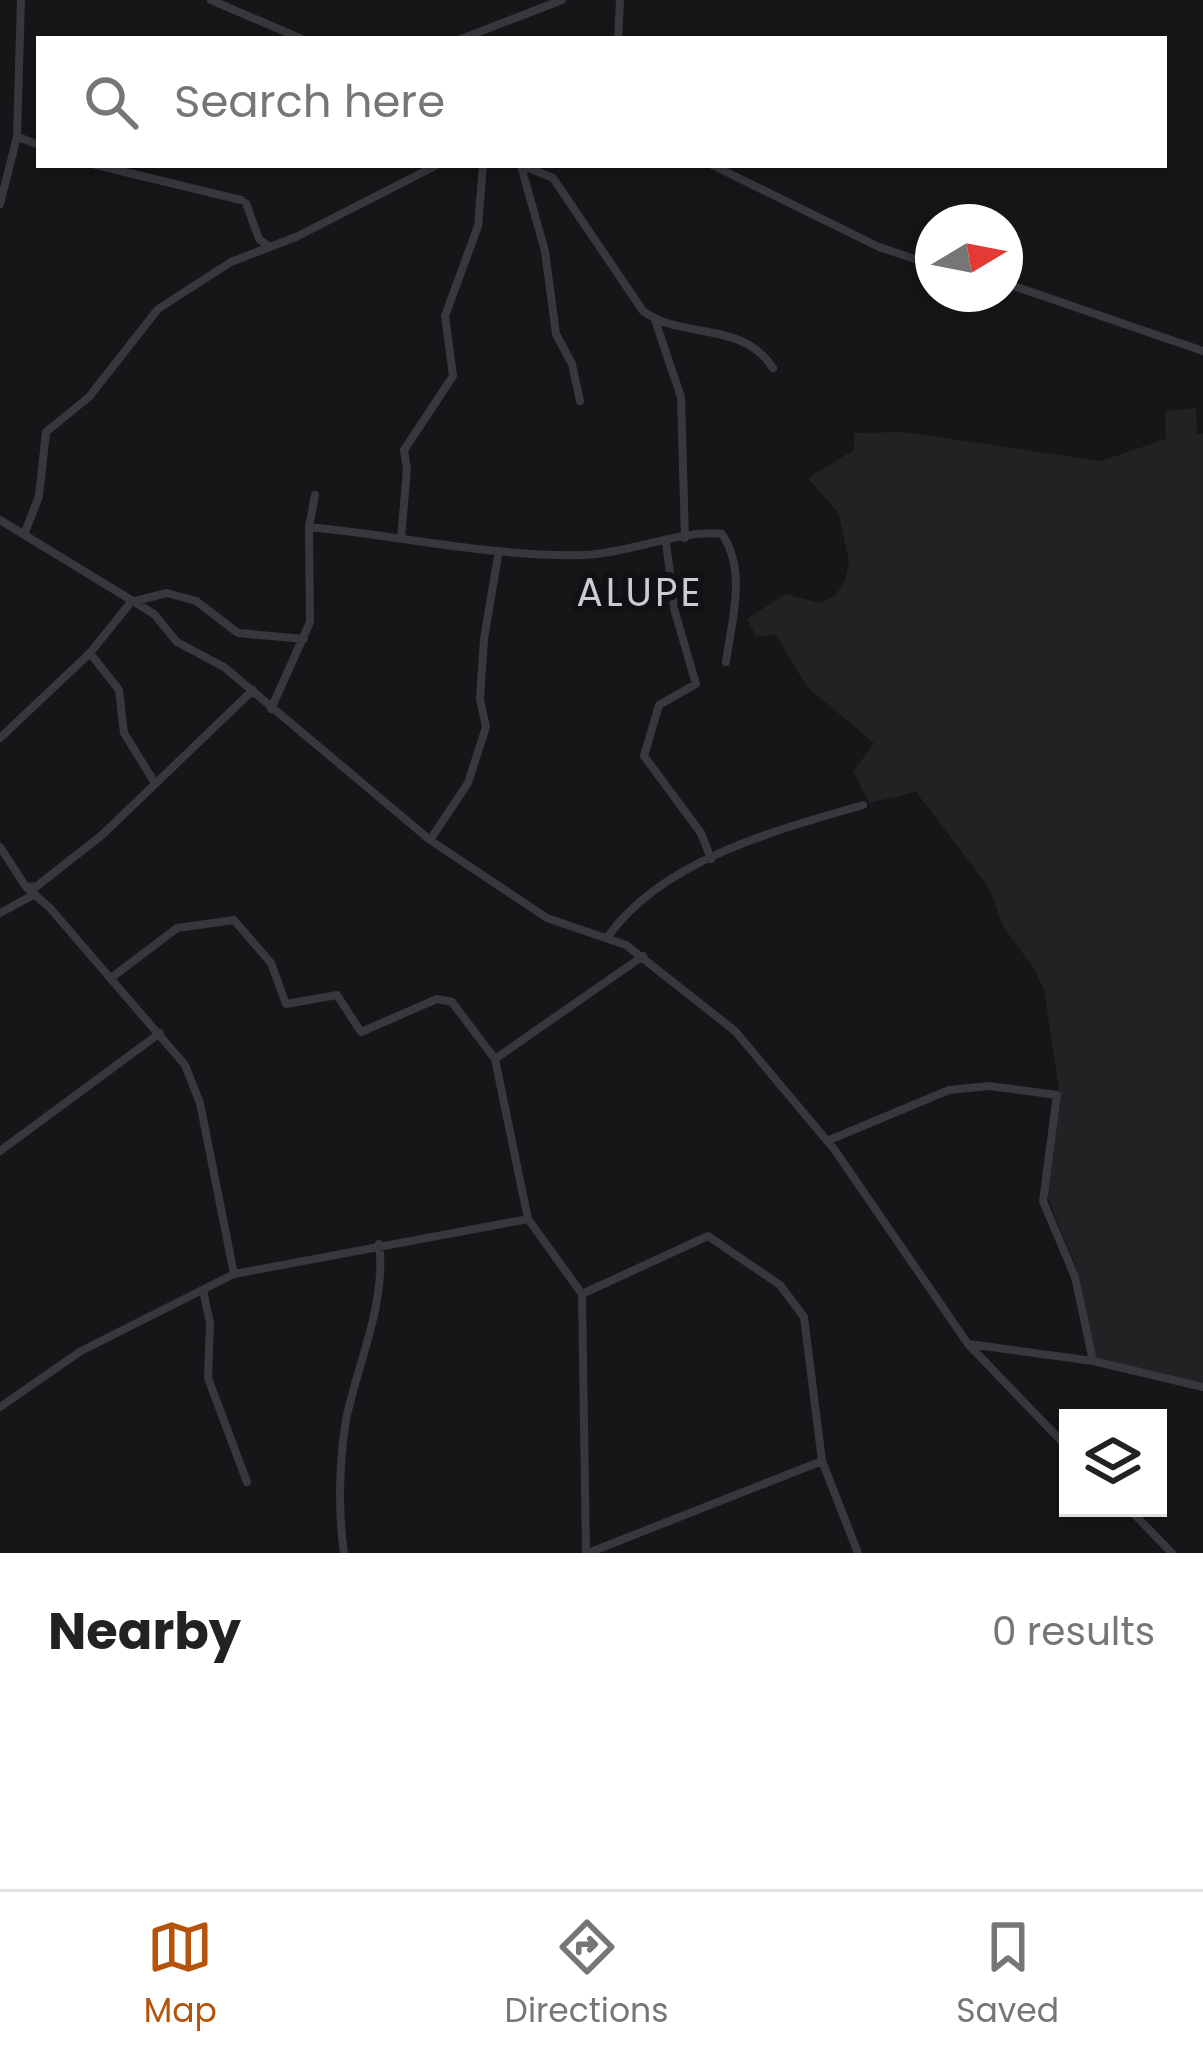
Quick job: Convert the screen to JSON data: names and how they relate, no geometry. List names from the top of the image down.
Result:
{
  "districts": ["ALUPE"],
  "north": "right",
  "page": {
    "search": "Search here",
    "heading": ["Nearby", "0 results"],
    "nav": ["Map", "Directions", "Saved"]
  }
}
